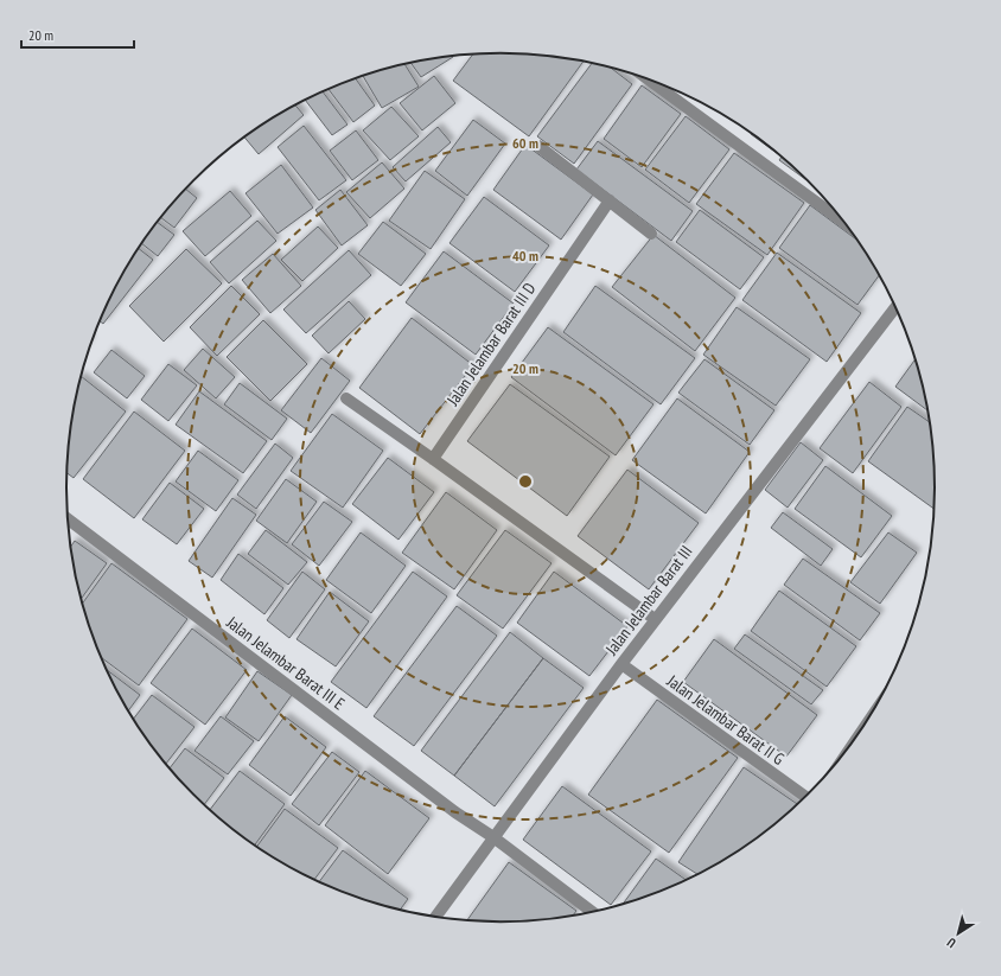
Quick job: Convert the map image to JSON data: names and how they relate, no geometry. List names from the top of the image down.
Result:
{
  "streets": {
    "street": [
      "Jalan Jelambar Barat III D",
      "Jalan Jelambar Barat III",
      "Jalan Jelambar Barat III E",
      "Jalan Jelambar Barat II G"
    ]
  },
  "crossings": [
    ["Jalan Jelambar Barat III", "Jalan Jelambar Barat III E"],
    ["Jalan Jelambar Barat III", "Jalan Jelambar Barat II G"]
  ],
  "scale_bar": "20 m",
  "north": "bottom left",
  "rings": ["60 m", "40 m", "20 m"]
}
